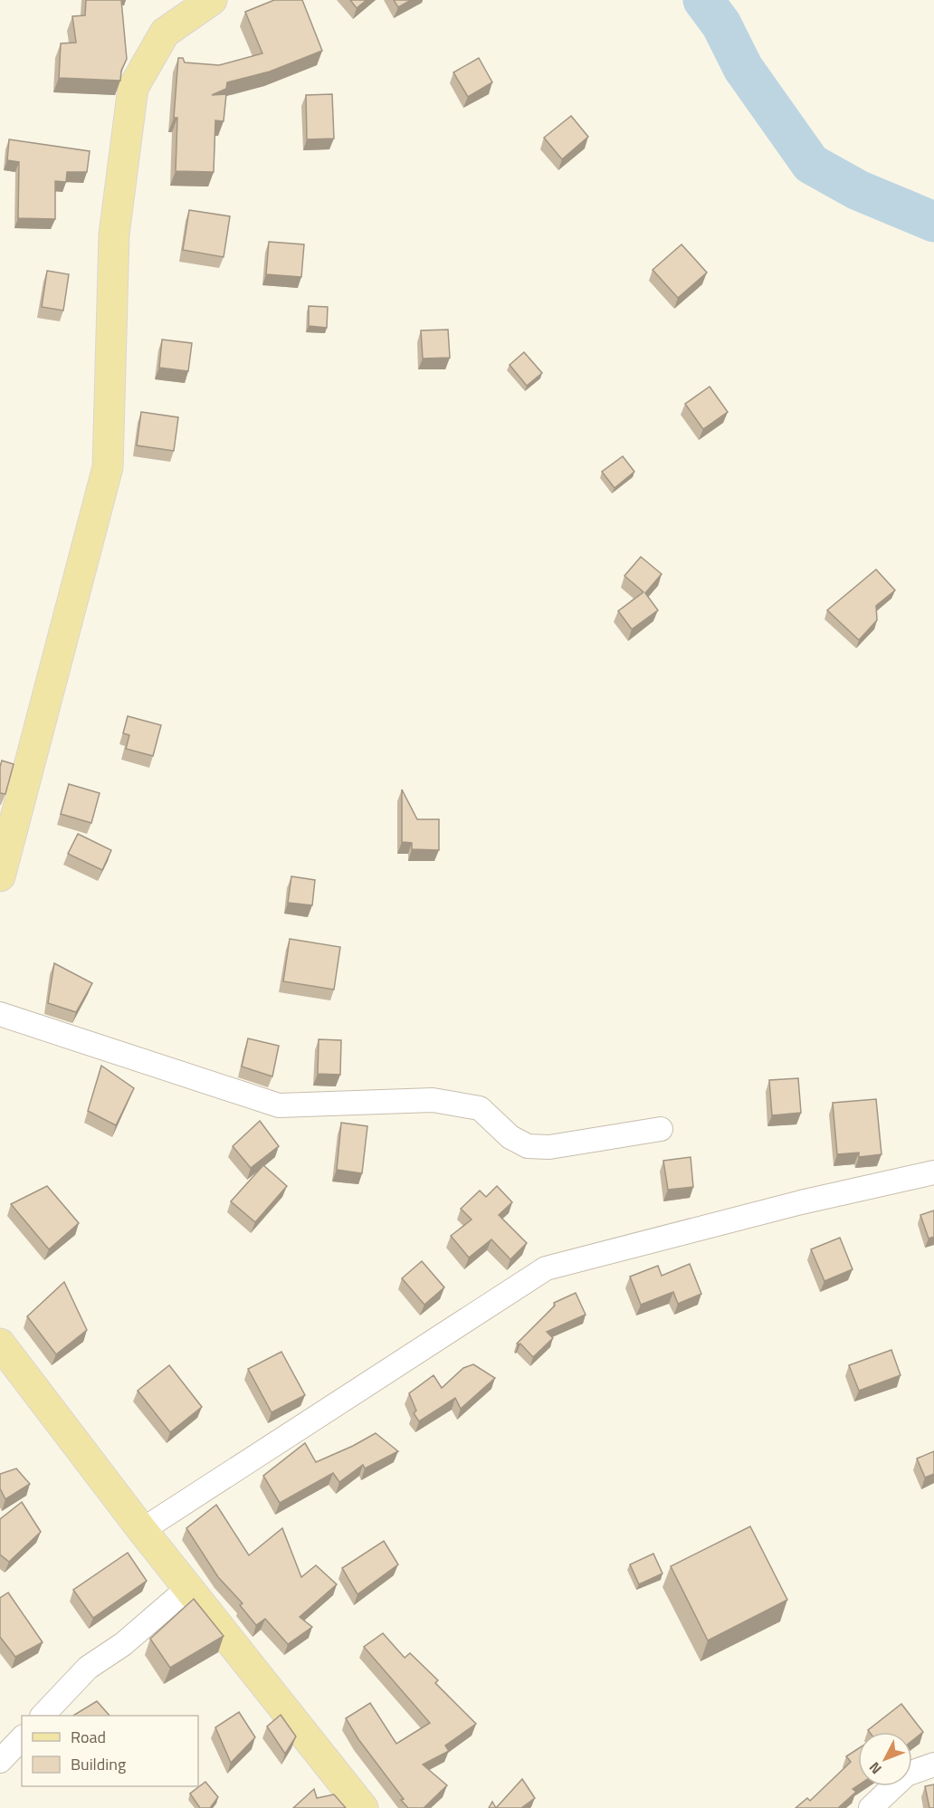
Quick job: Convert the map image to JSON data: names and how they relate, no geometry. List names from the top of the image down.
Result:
{
  "legend": ["Road", "Building"],
  "north": "bottom left"
}
